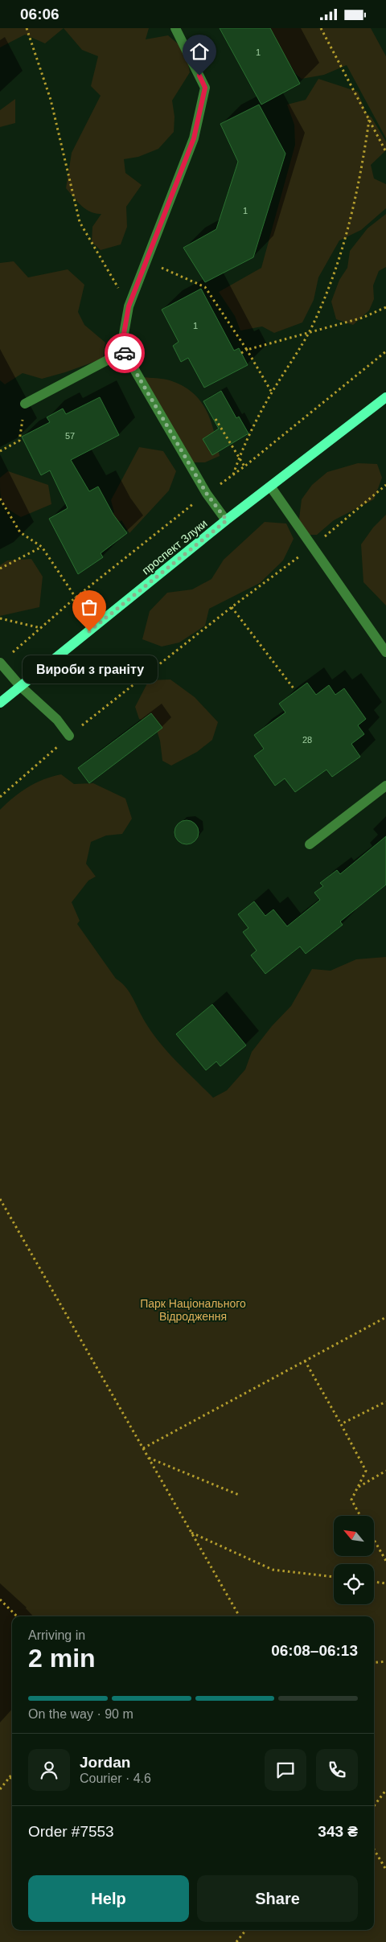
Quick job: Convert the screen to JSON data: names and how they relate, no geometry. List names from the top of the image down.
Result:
{
  "streets": {
    "main road": ["проспект Злуки"]
  },
  "parks": ["Парк Національного Відродження"],
  "places": ["Вироби з граніту"],
  "house_numbers": [
    "1",
    "1",
    "1",
    "57",
    "28"
  ],
  "north": "top left",
  "page": {
    "status": "06:06",
    "bubble": "Вироби з граніту",
    "heading": ["2 min", "Arriving in", "06:08–06:13"],
    "panel": [
      "Jordan",
      "Courier · 4.6",
      "Order #7553",
      "343 ₴"
    ],
    "bar": "On the way · 90 m",
    "buttons": ["Help", "Share"]
  }
}
